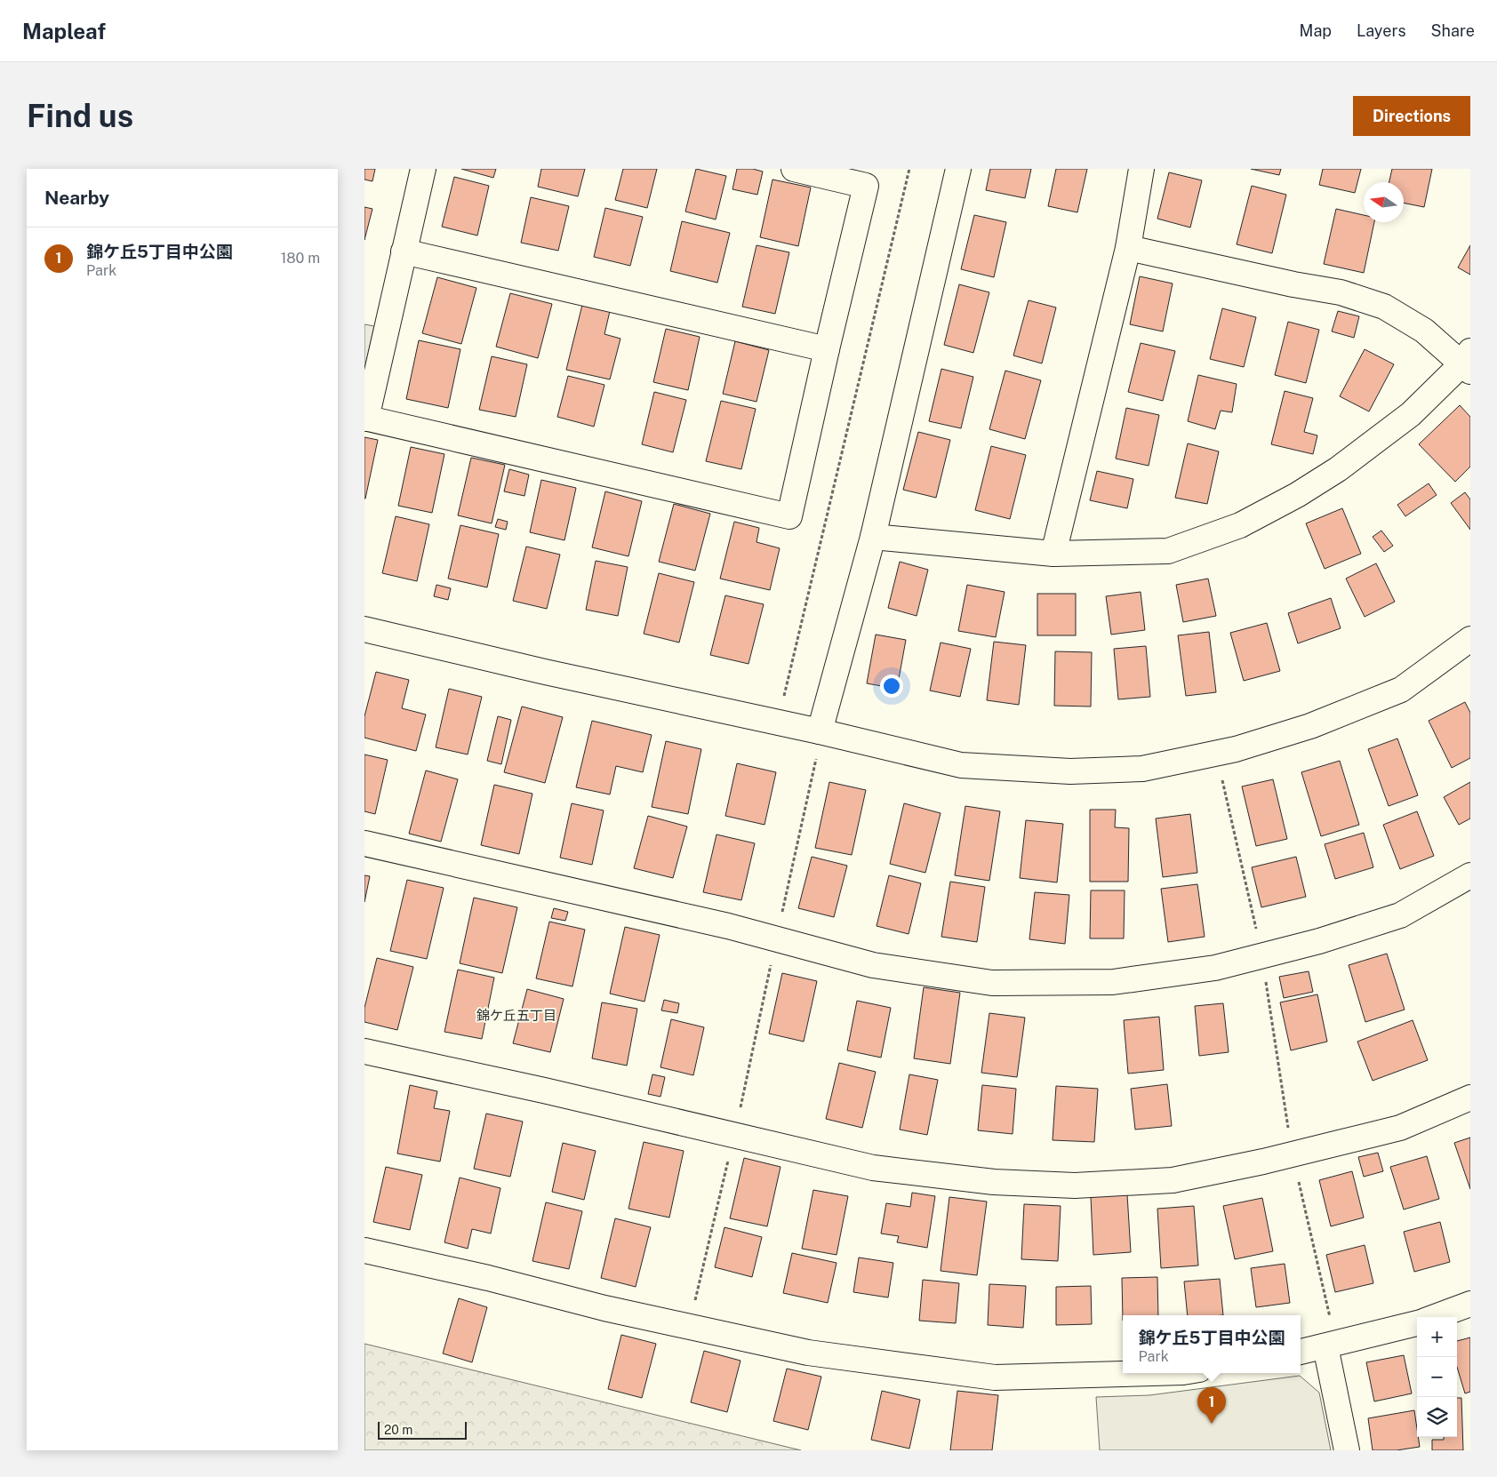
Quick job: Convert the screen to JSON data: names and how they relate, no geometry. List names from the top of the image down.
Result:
{
  "districts": ["錦ケ丘五丁目"],
  "scale_bar": "20 m",
  "north": "left",
  "page": {
    "header": "Mapleaf",
    "nav": ["Map", "Layers", "Share"],
    "buttons": "Directions",
    "title": "Find us",
    "heading": "Nearby",
    "list": [
      {
        "mark": "1",
        "name": "錦ケ丘5丁目中公園",
        "note": "Park",
        "value": "180 m"
      }
    ],
    "popup": ["錦ケ丘5丁目中公園", "Park"],
    "map_buttons": ["+", "−"],
    "pins": "1",
    "scale": "20 m"
  }
}
